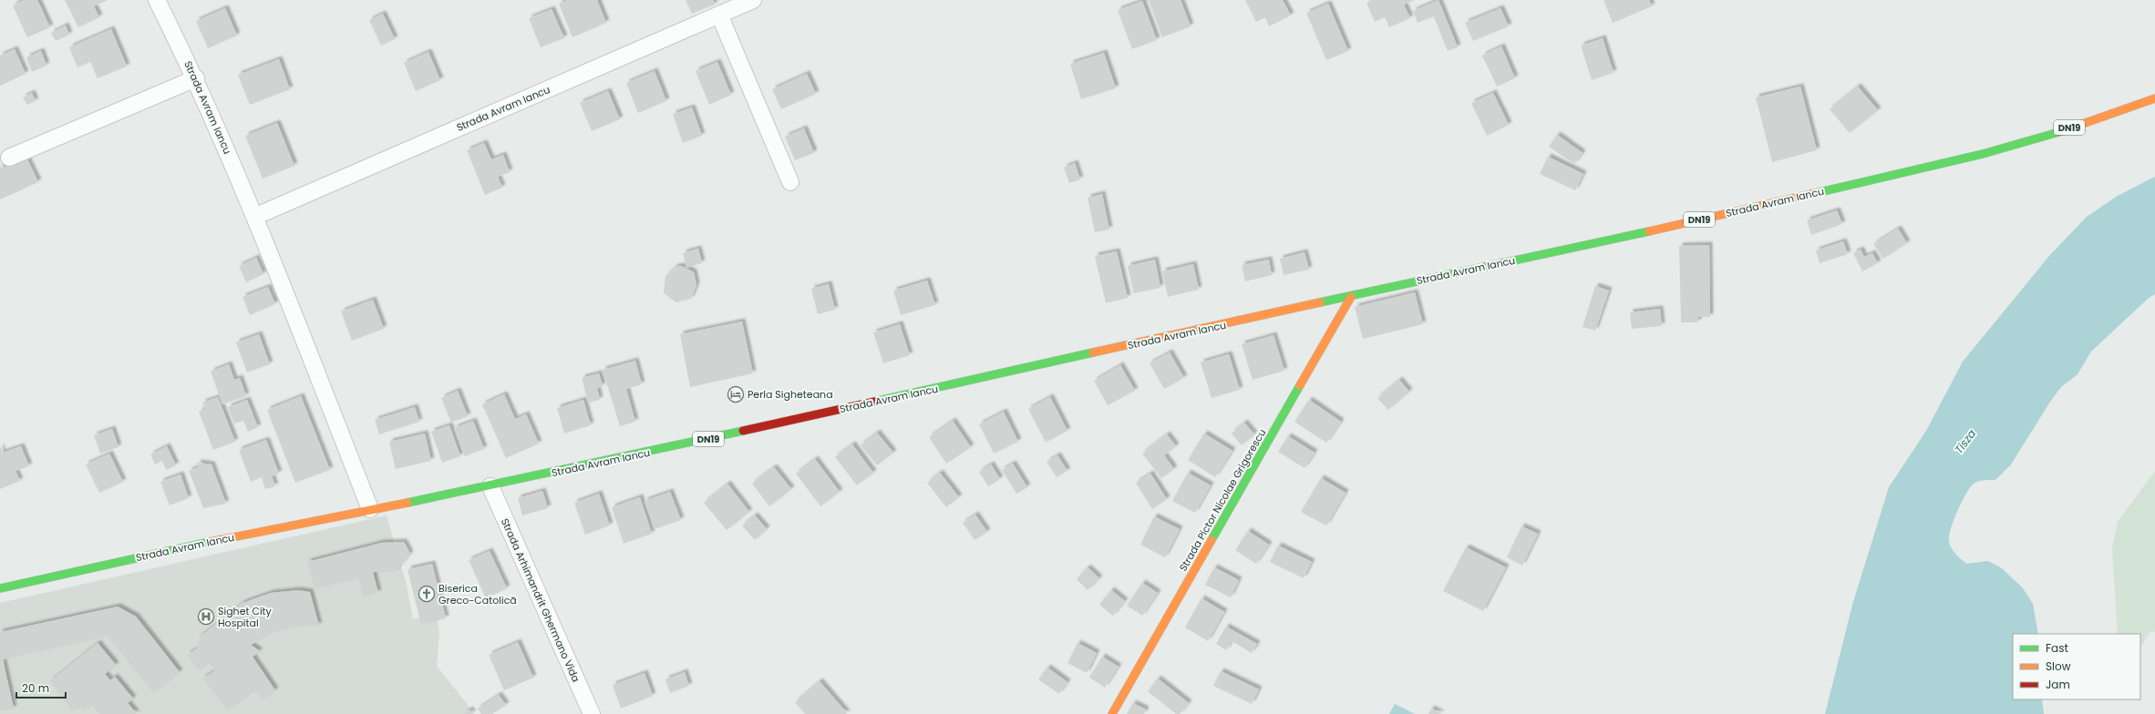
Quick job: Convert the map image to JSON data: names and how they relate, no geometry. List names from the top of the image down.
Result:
{
  "streets": {
    "main road": ["Strada Avram Iancu", "DN19", "Strada Pictor Nicolae Grigorescu"],
    "street": ["Strada Arhimandrit Ghermano Vida"]
  },
  "crossings": [
    ["Strada Avram Iancu", "Strada Pictor Nicolae Grigorescu"],
    ["Strada Avram Iancu", "Strada Arhimandrit Ghermano Vida"]
  ],
  "water": ["Tisza"],
  "places": {
    "hotel": ["Perla Sigheteana"],
    "church": ["Biserica Greco-Catolică"],
    "hospital": ["Sighet City Hospital"]
  },
  "legend": ["Fast", "Slow", "Jam"],
  "scale_bar": "20 m"
}
